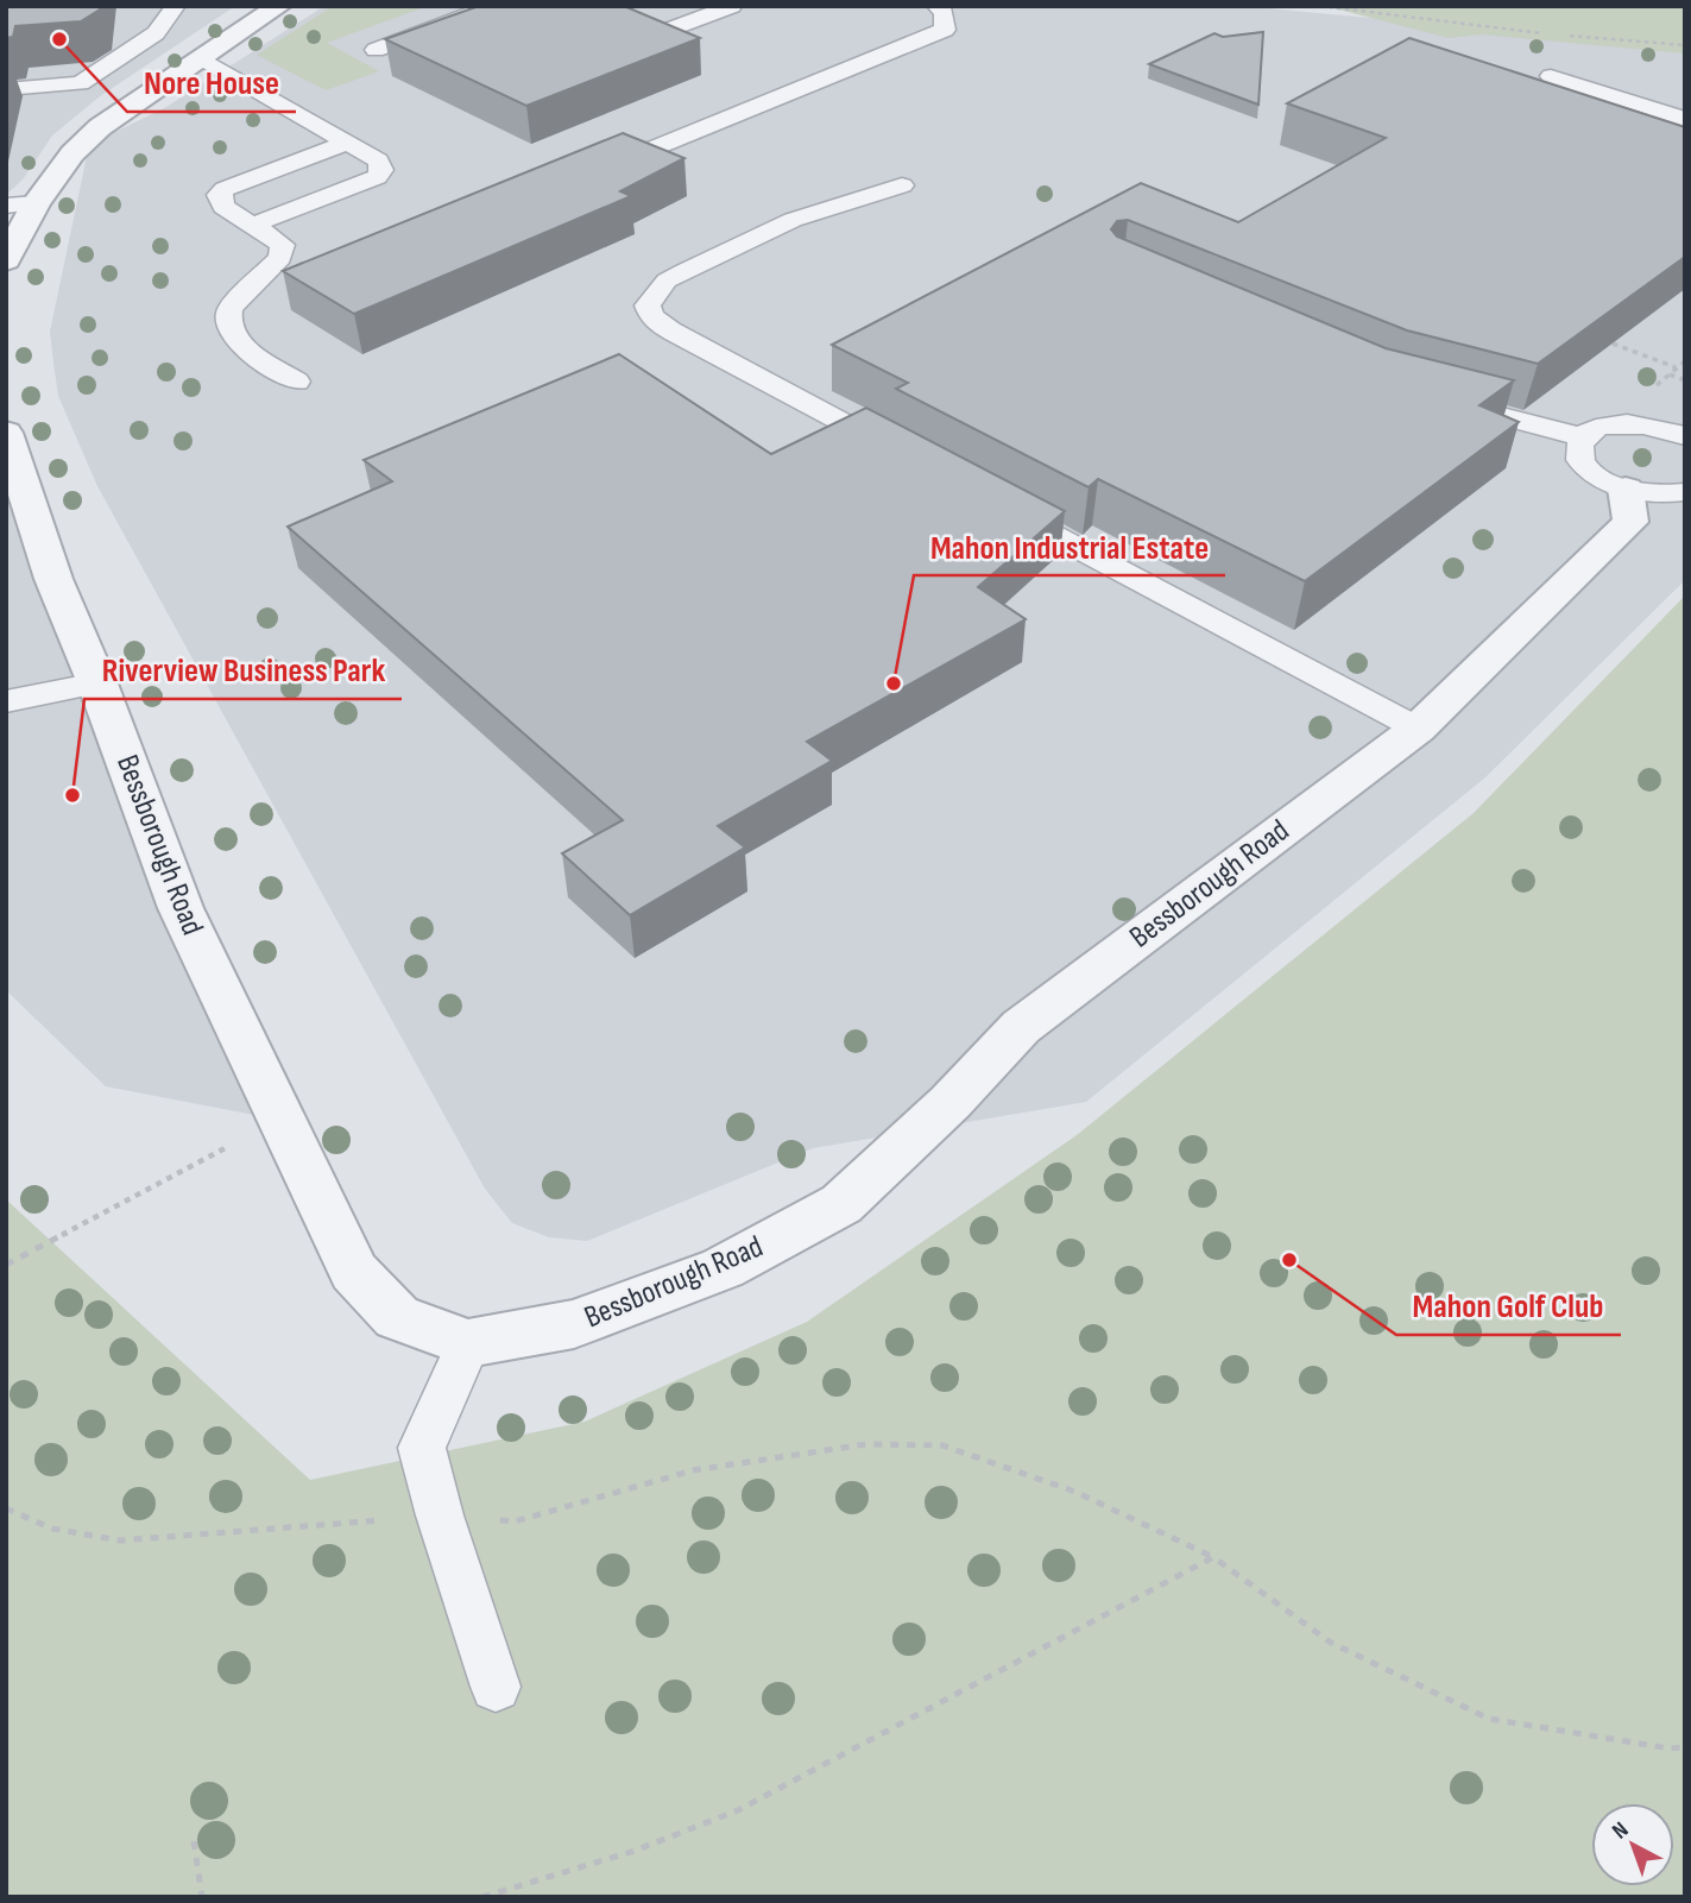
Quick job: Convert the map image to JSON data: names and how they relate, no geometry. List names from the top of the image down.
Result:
{
  "streets": {
    "street": ["Bessborough Road"]
  },
  "places": [
    "Nore House",
    "Mahon Industrial Estate",
    "Riverview Business Park",
    "Mahon Golf Club"
  ],
  "north": "top left"
}
